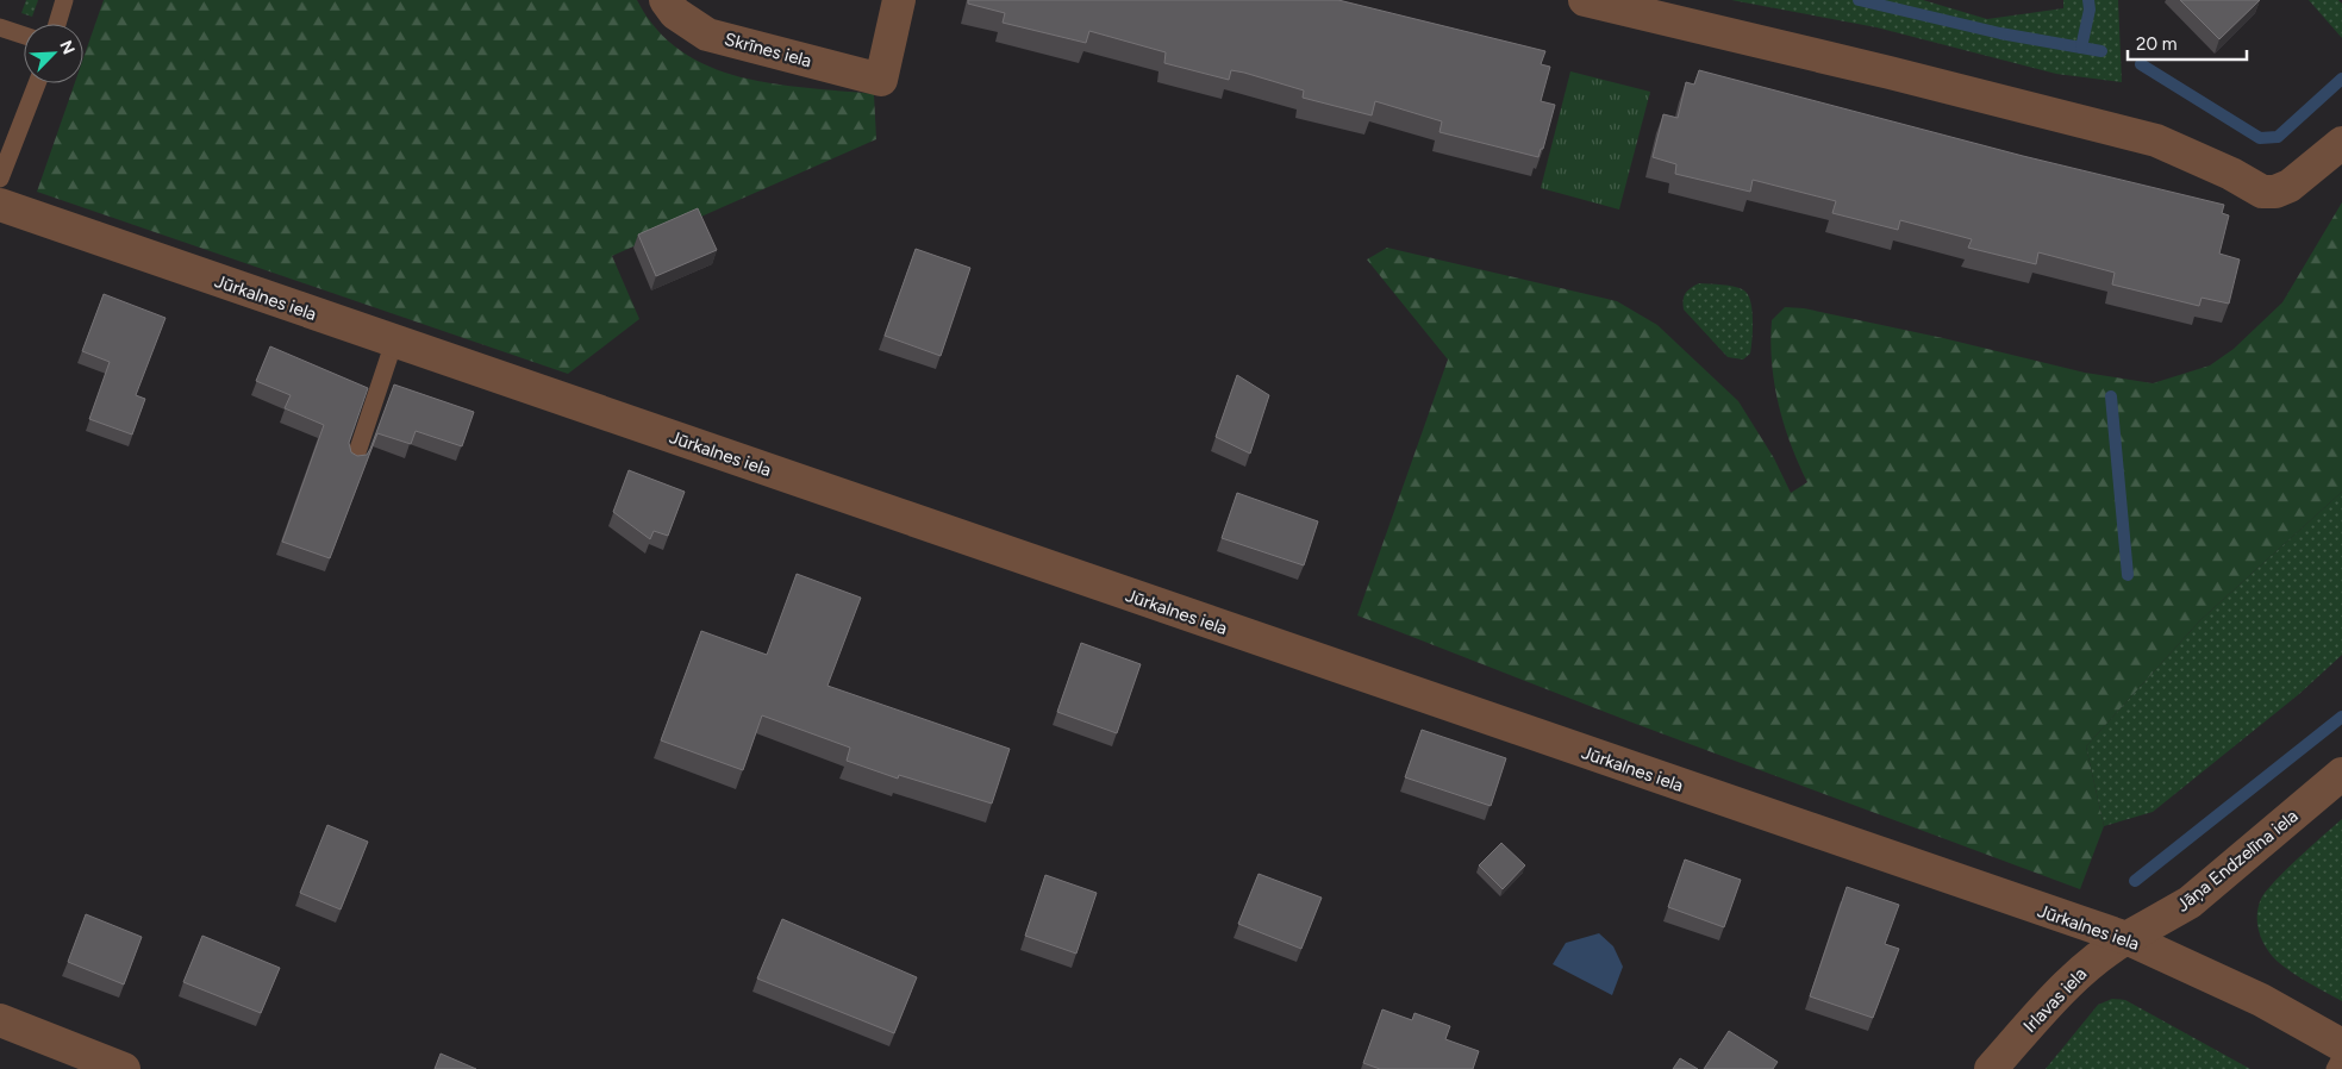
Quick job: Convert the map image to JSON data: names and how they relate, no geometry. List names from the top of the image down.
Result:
{
  "streets": {
    "street": [
      "Skrīnes iela",
      "Jūrkalnes iela",
      "Jāņa Endzelīna iela",
      "Irlavas iela"
    ]
  },
  "crossings": [
    ["Jūrkalnes iela", "Jāņa Endzelīna iela"],
    ["Jūrkalnes iela", "Irlavas iela"],
    ["Jāņa Endzelīna iela", "Irlavas iela"]
  ],
  "scale_bar": "20 m",
  "north": "top right"
}
